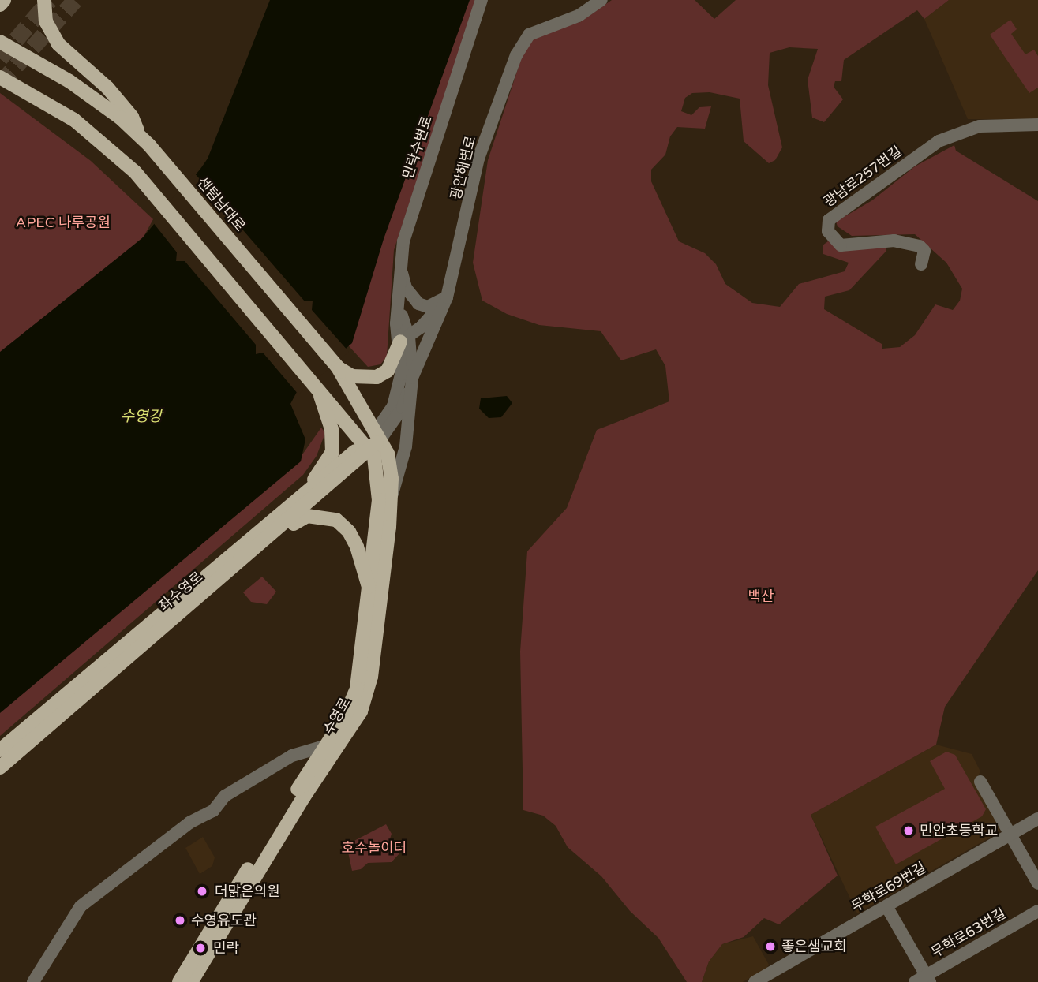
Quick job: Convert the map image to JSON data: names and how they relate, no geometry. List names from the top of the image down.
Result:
{
  "streets": {
    "main road": ["센텀남대로", "좌수영로", "수영로"],
    "street": [
      "민락수변로",
      "광안해변로",
      "광남로257번길",
      "무학로69번길",
      "무학로63번길"
    ]
  },
  "crossings": [
    ["민락수변로", "광안해변로"],
    ["민락수변로", "센텀남대로"],
    ["민락수변로", "좌수영로"],
    ["민락수변로", "수영로"],
    ["센텀남대로", "좌수영로"],
    ["센텀남대로", "수영로"],
    ["좌수영로", "수영로"]
  ],
  "water": ["수영강"],
  "parks": ["APEC 나루공원", "백산", "호수놀이터"],
  "places": [
    "민안초등학교",
    "더맑은의원",
    "수영유도관",
    "좋은샘교회",
    "민락"
  ]
}
